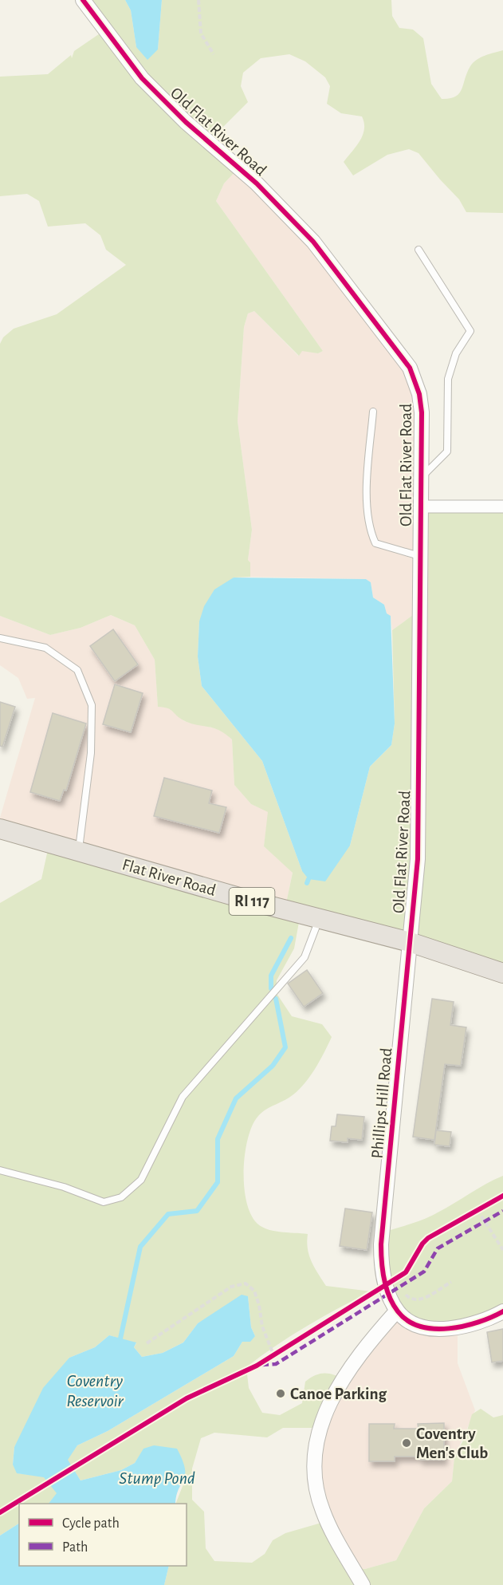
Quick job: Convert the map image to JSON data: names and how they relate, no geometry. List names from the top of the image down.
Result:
{
  "streets": {
    "main road": ["Flat River Road", "RI 117"],
    "street": ["Old Flat River Road", "Phillips Hill Road"]
  },
  "crossings": [
    ["Old Flat River Road", "Flat River Road"],
    ["Old Flat River Road", "Phillips Hill Road"],
    ["Flat River Road", "Phillips Hill Road"]
  ],
  "water": ["Coventry Reservoir", "Stump Pond"],
  "places": ["Canoe Parking", "Coventry Men's Club"],
  "legend": ["Cycle path", "Path"]
}
